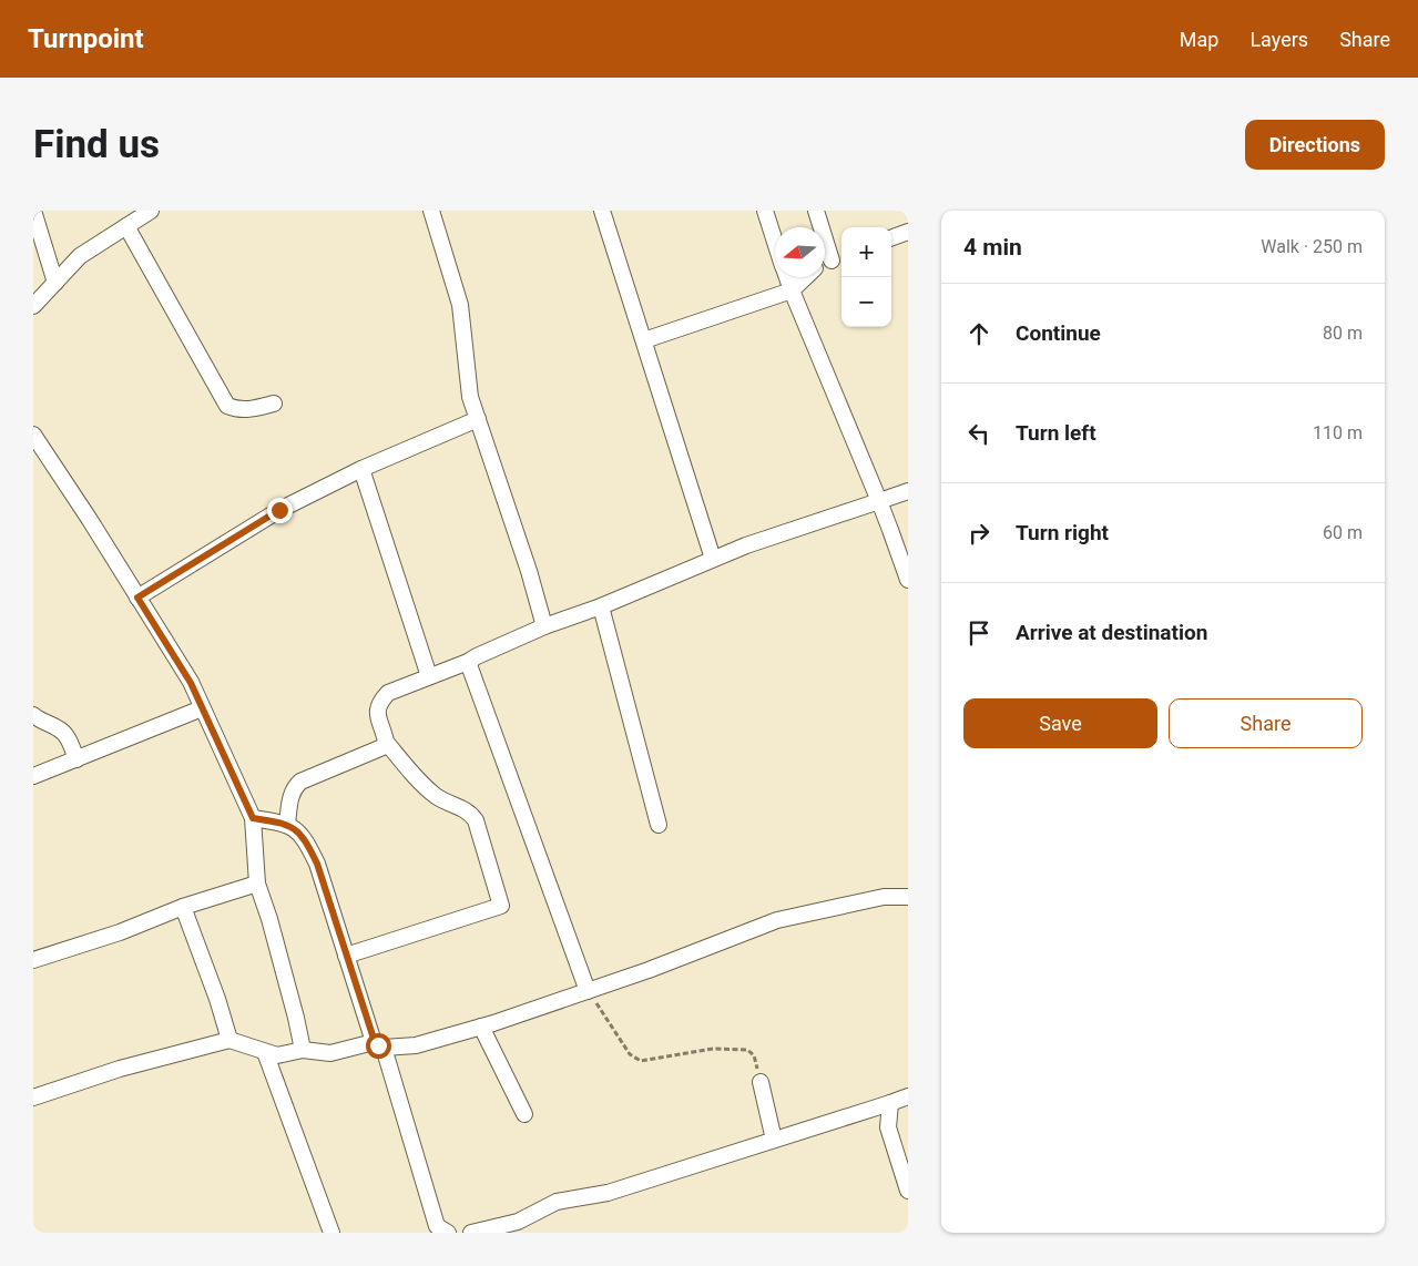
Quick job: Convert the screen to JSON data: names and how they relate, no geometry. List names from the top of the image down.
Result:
{
  "north": "left",
  "page": {
    "header": "Turnpoint",
    "nav": ["Map", "Layers", "Share"],
    "buttons": [
      "Directions",
      ["Save", "Share"]
    ],
    "title": "Find us",
    "heading": ["4 min", "Walk · 250 m"],
    "map_buttons": ["+", "−"],
    "list": [
      ["Continue", "80 m"],
      ["Turn left", "110 m"],
      ["Turn right", "60 m"],
      "Arrive at destination"
    ]
  }
}
